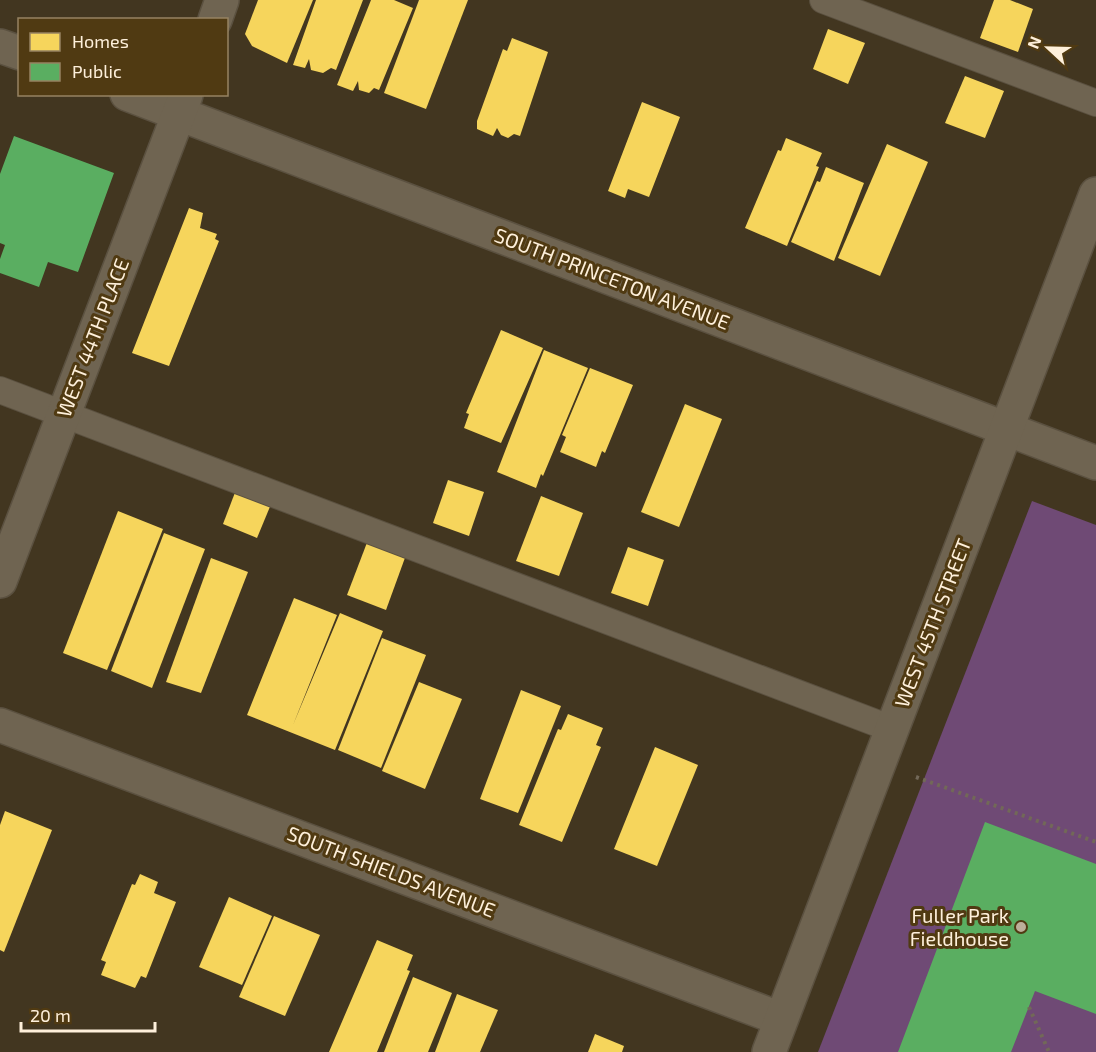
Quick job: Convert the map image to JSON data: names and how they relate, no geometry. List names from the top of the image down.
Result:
{
  "streets": {
    "street": [
      "SOUTH PRINCETON AVENUE",
      "WEST 44TH PLACE",
      "WEST 45TH STREET",
      "SOUTH SHIELDS AVENUE"
    ]
  },
  "crossings": [
    ["SOUTH PRINCETON AVENUE", "WEST 44TH PLACE"],
    ["SOUTH PRINCETON AVENUE", "WEST 45TH STREET"],
    ["WEST 45TH STREET", "SOUTH SHIELDS AVENUE"]
  ],
  "places": ["Fuller Park Fieldhouse"],
  "legend": ["Homes", "Public"],
  "scale_bar": "20 m",
  "north": "left"
}
